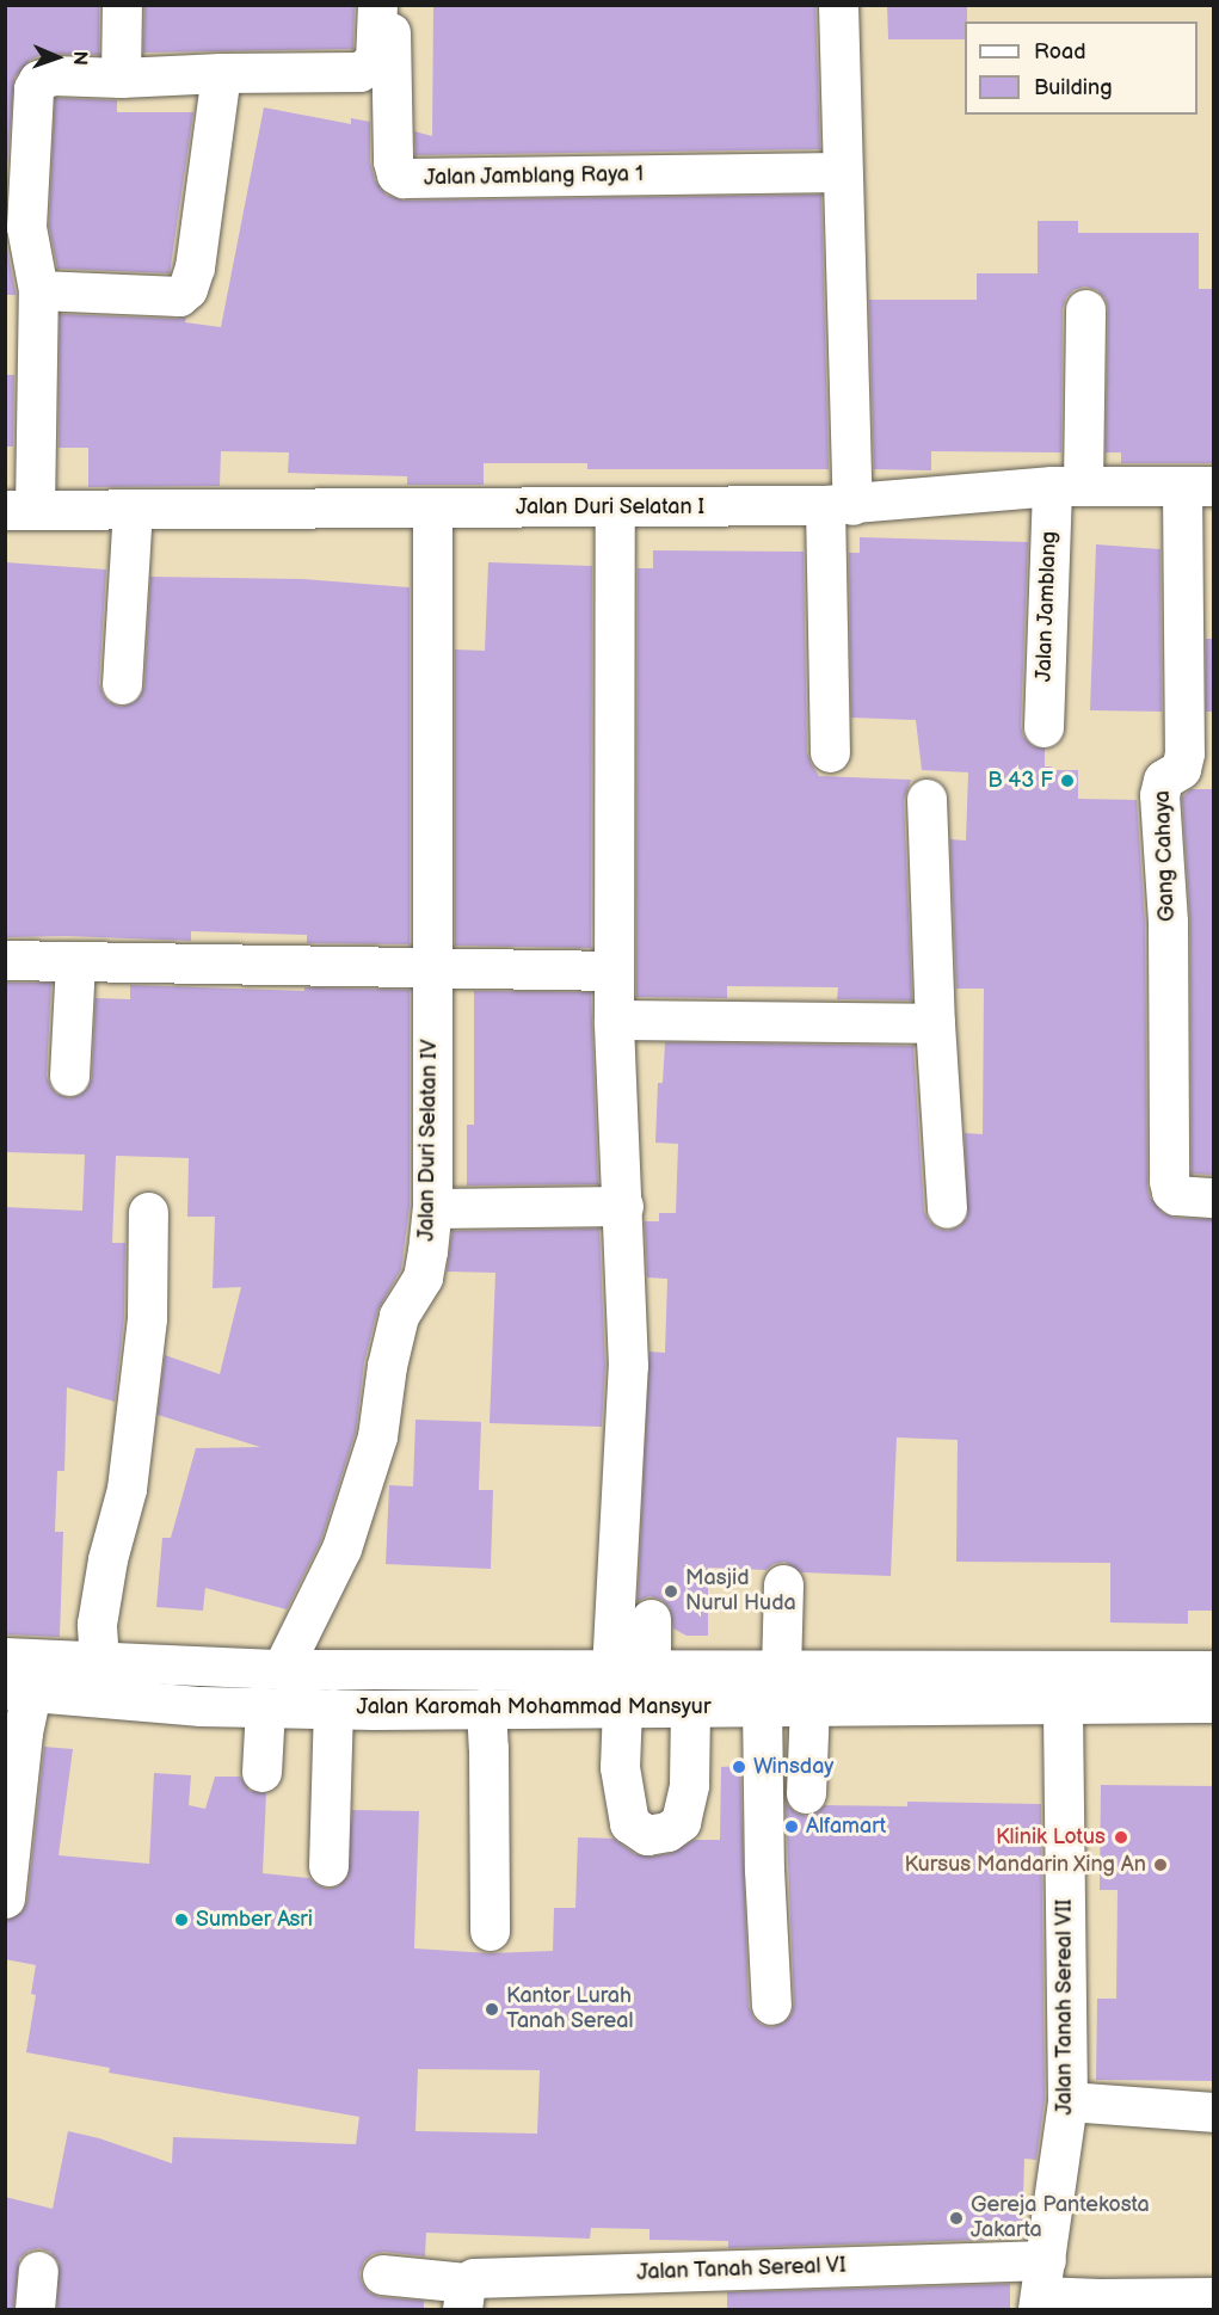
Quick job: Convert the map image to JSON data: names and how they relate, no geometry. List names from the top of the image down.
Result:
{
  "streets": {
    "street": [
      "Jalan Jamblang Raya 1",
      "Jalan Duri Selatan I",
      "Jalan Jamblang",
      "Gang Cahaya",
      "Jalan Duri Selatan IV",
      "Jalan Karomah Mohammad Mansyur",
      "Jalan Tanah Sereal VII",
      "Jalan Tanah Sereal VI"
    ]
  },
  "crossings": [
    ["Jalan Duri Selatan I", "Jalan Jamblang"],
    ["Jalan Duri Selatan I", "Gang Cahaya"],
    ["Jalan Duri Selatan I", "Jalan Duri Selatan IV"],
    ["Jalan Duri Selatan IV", "Jalan Karomah Mohammad Mansyur"],
    ["Jalan Karomah Mohammad Mansyur", "Jalan Tanah Sereal VII"],
    ["Jalan Tanah Sereal VII", "Jalan Tanah Sereal VI"]
  ],
  "places": [
    "B 43 F",
    "Masjid Nurul Huda",
    "Winsday",
    "Alfamart",
    "Klinik Lotus",
    "Kursus Mandarin Xing An",
    "Sumber Asri",
    "Kantor Lurah Tanah Sereal",
    "Gereja Pantekosta Jakarta"
  ],
  "legend": ["Road", "Building"],
  "north": "right"
}
